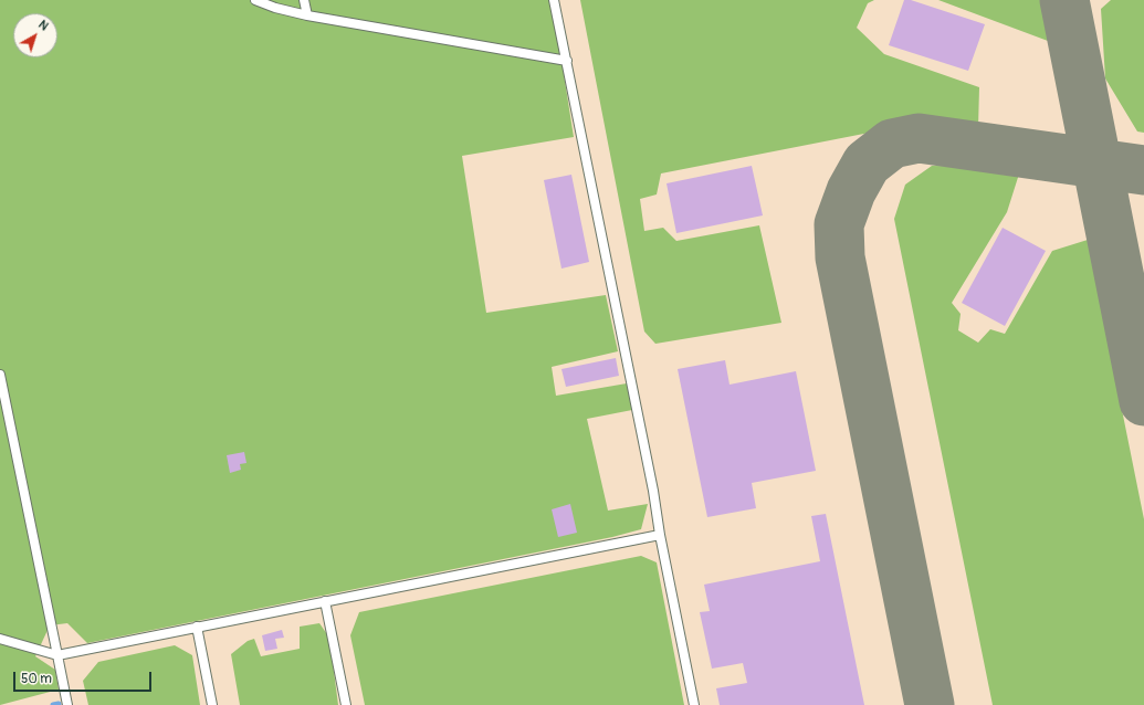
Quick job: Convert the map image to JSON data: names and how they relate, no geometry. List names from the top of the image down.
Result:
{
  "scale_bar": "50 m",
  "north": "top right"
}
